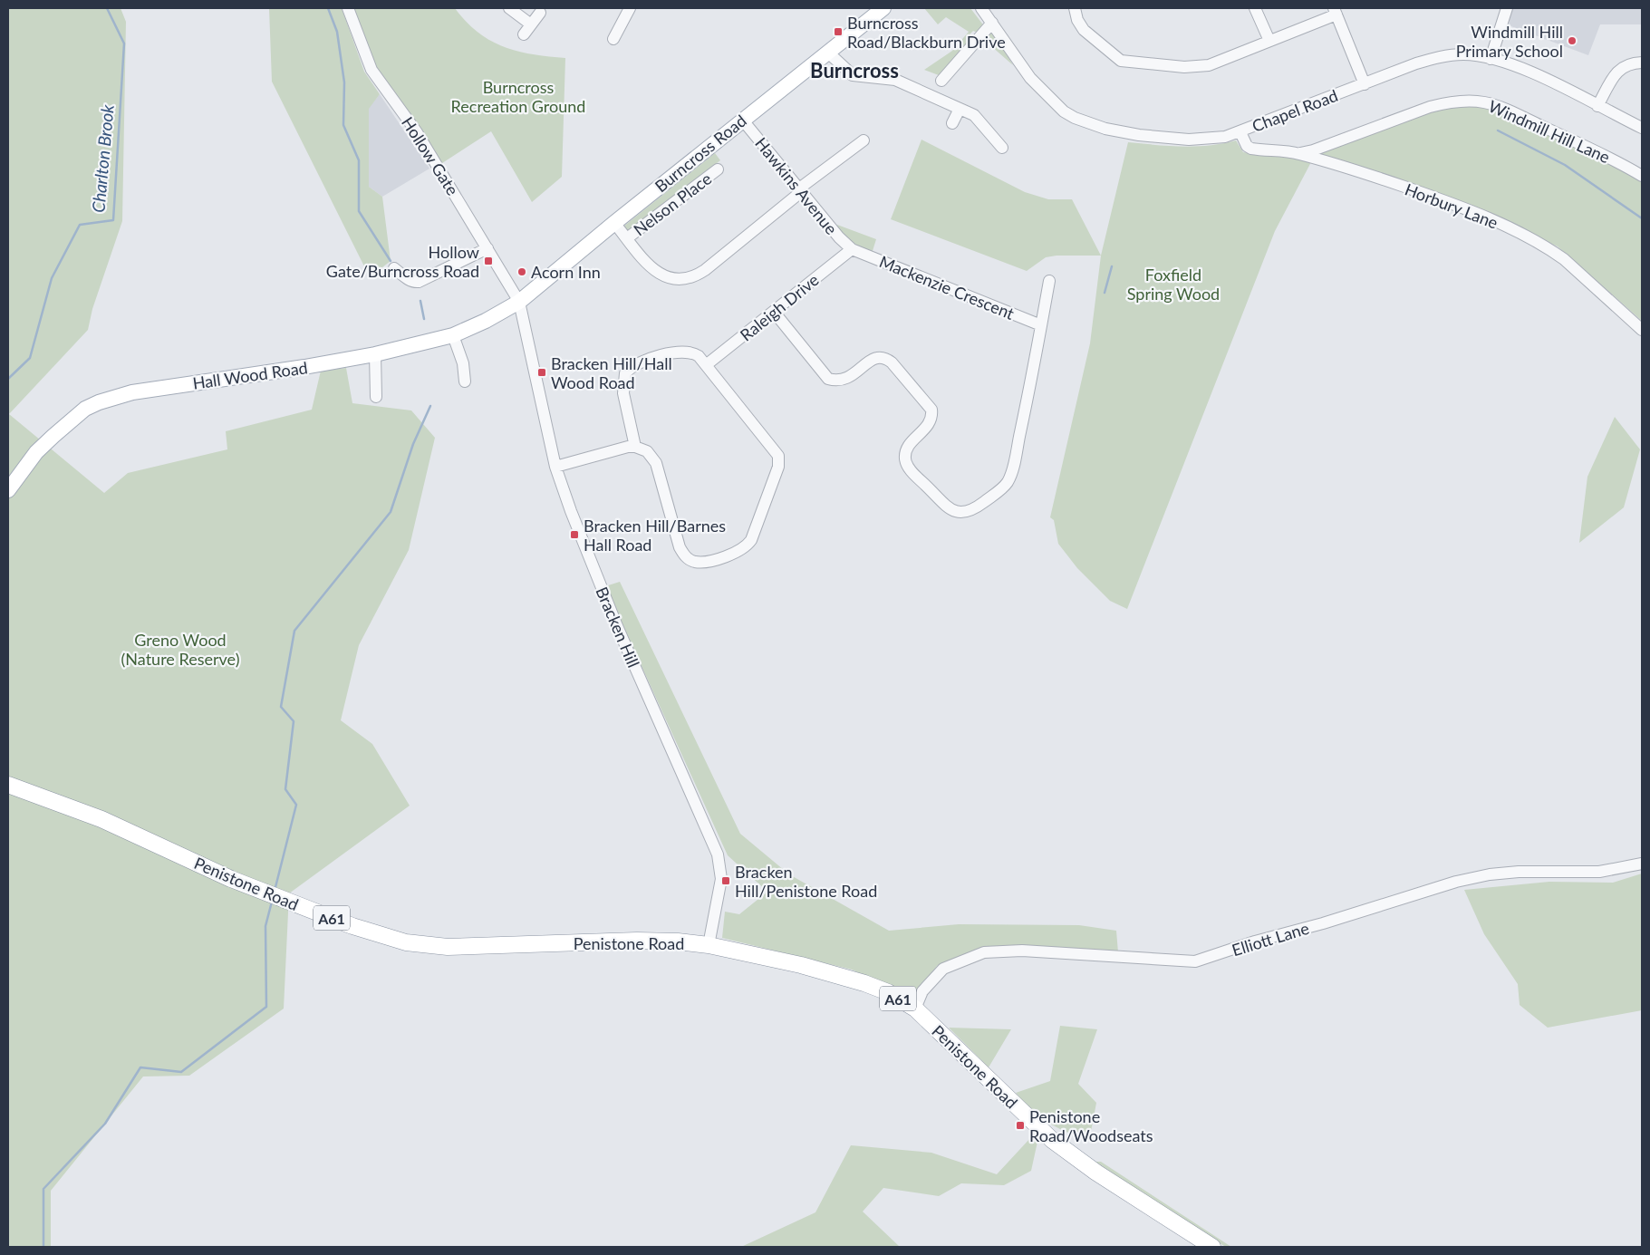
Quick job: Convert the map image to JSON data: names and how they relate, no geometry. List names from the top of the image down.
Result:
{
  "streets": {
    "highway": ["Penistone Road", "A61"],
    "main road": ["Burncross Road", "Hall Wood Road"],
    "street": [
      "Chapel Road",
      "Windmill Hill Lane",
      "Hollow Gate",
      "Hawkins Avenue",
      "Nelson Place",
      "Horbury Lane",
      "Mackenzie Crescent",
      "Raleigh Drive",
      "Bracken Hill",
      "Elliott Lane"
    ]
  },
  "crossings": [
    ["Chapel Road", "Horbury Lane"],
    ["Windmill Hill Lane", "Horbury Lane"],
    ["Burncross Road", "Hollow Gate"],
    ["Burncross Road", "Hawkins Avenue"],
    ["Burncross Road", "Hall Wood Road"],
    ["Burncross Road", "Bracken Hill"],
    ["Hollow Gate", "Hall Wood Road"],
    ["Hollow Gate", "Bracken Hill"],
    ["Hawkins Avenue", "Mackenzie Crescent"],
    ["Hawkins Avenue", "Raleigh Drive"],
    ["Mackenzie Crescent", "Raleigh Drive"],
    ["Hall Wood Road", "Bracken Hill"],
    ["Bracken Hill", "Penistone Road"],
    ["Penistone Road", "Elliott Lane"]
  ],
  "districts": ["Burncross"],
  "water": ["Charlton Brook"],
  "parks": ["Burncross Recreation Ground", "Foxfield Spring Wood", "Greno Wood (Nature Reserve)"],
  "places": {
    "transit": [
      "Burncross Road/Blackburn Drive",
      "Hollow Gate/Burncross Road",
      "Bracken Hill/Hall Wood Road",
      "Bracken Hill/Barnes Hall Road",
      "Bracken Hill/Penistone Road",
      "Penistone Road/Woodseats"
    ],
    "other": ["Windmill Hill Primary School", "Acorn Inn"]
  }
}
